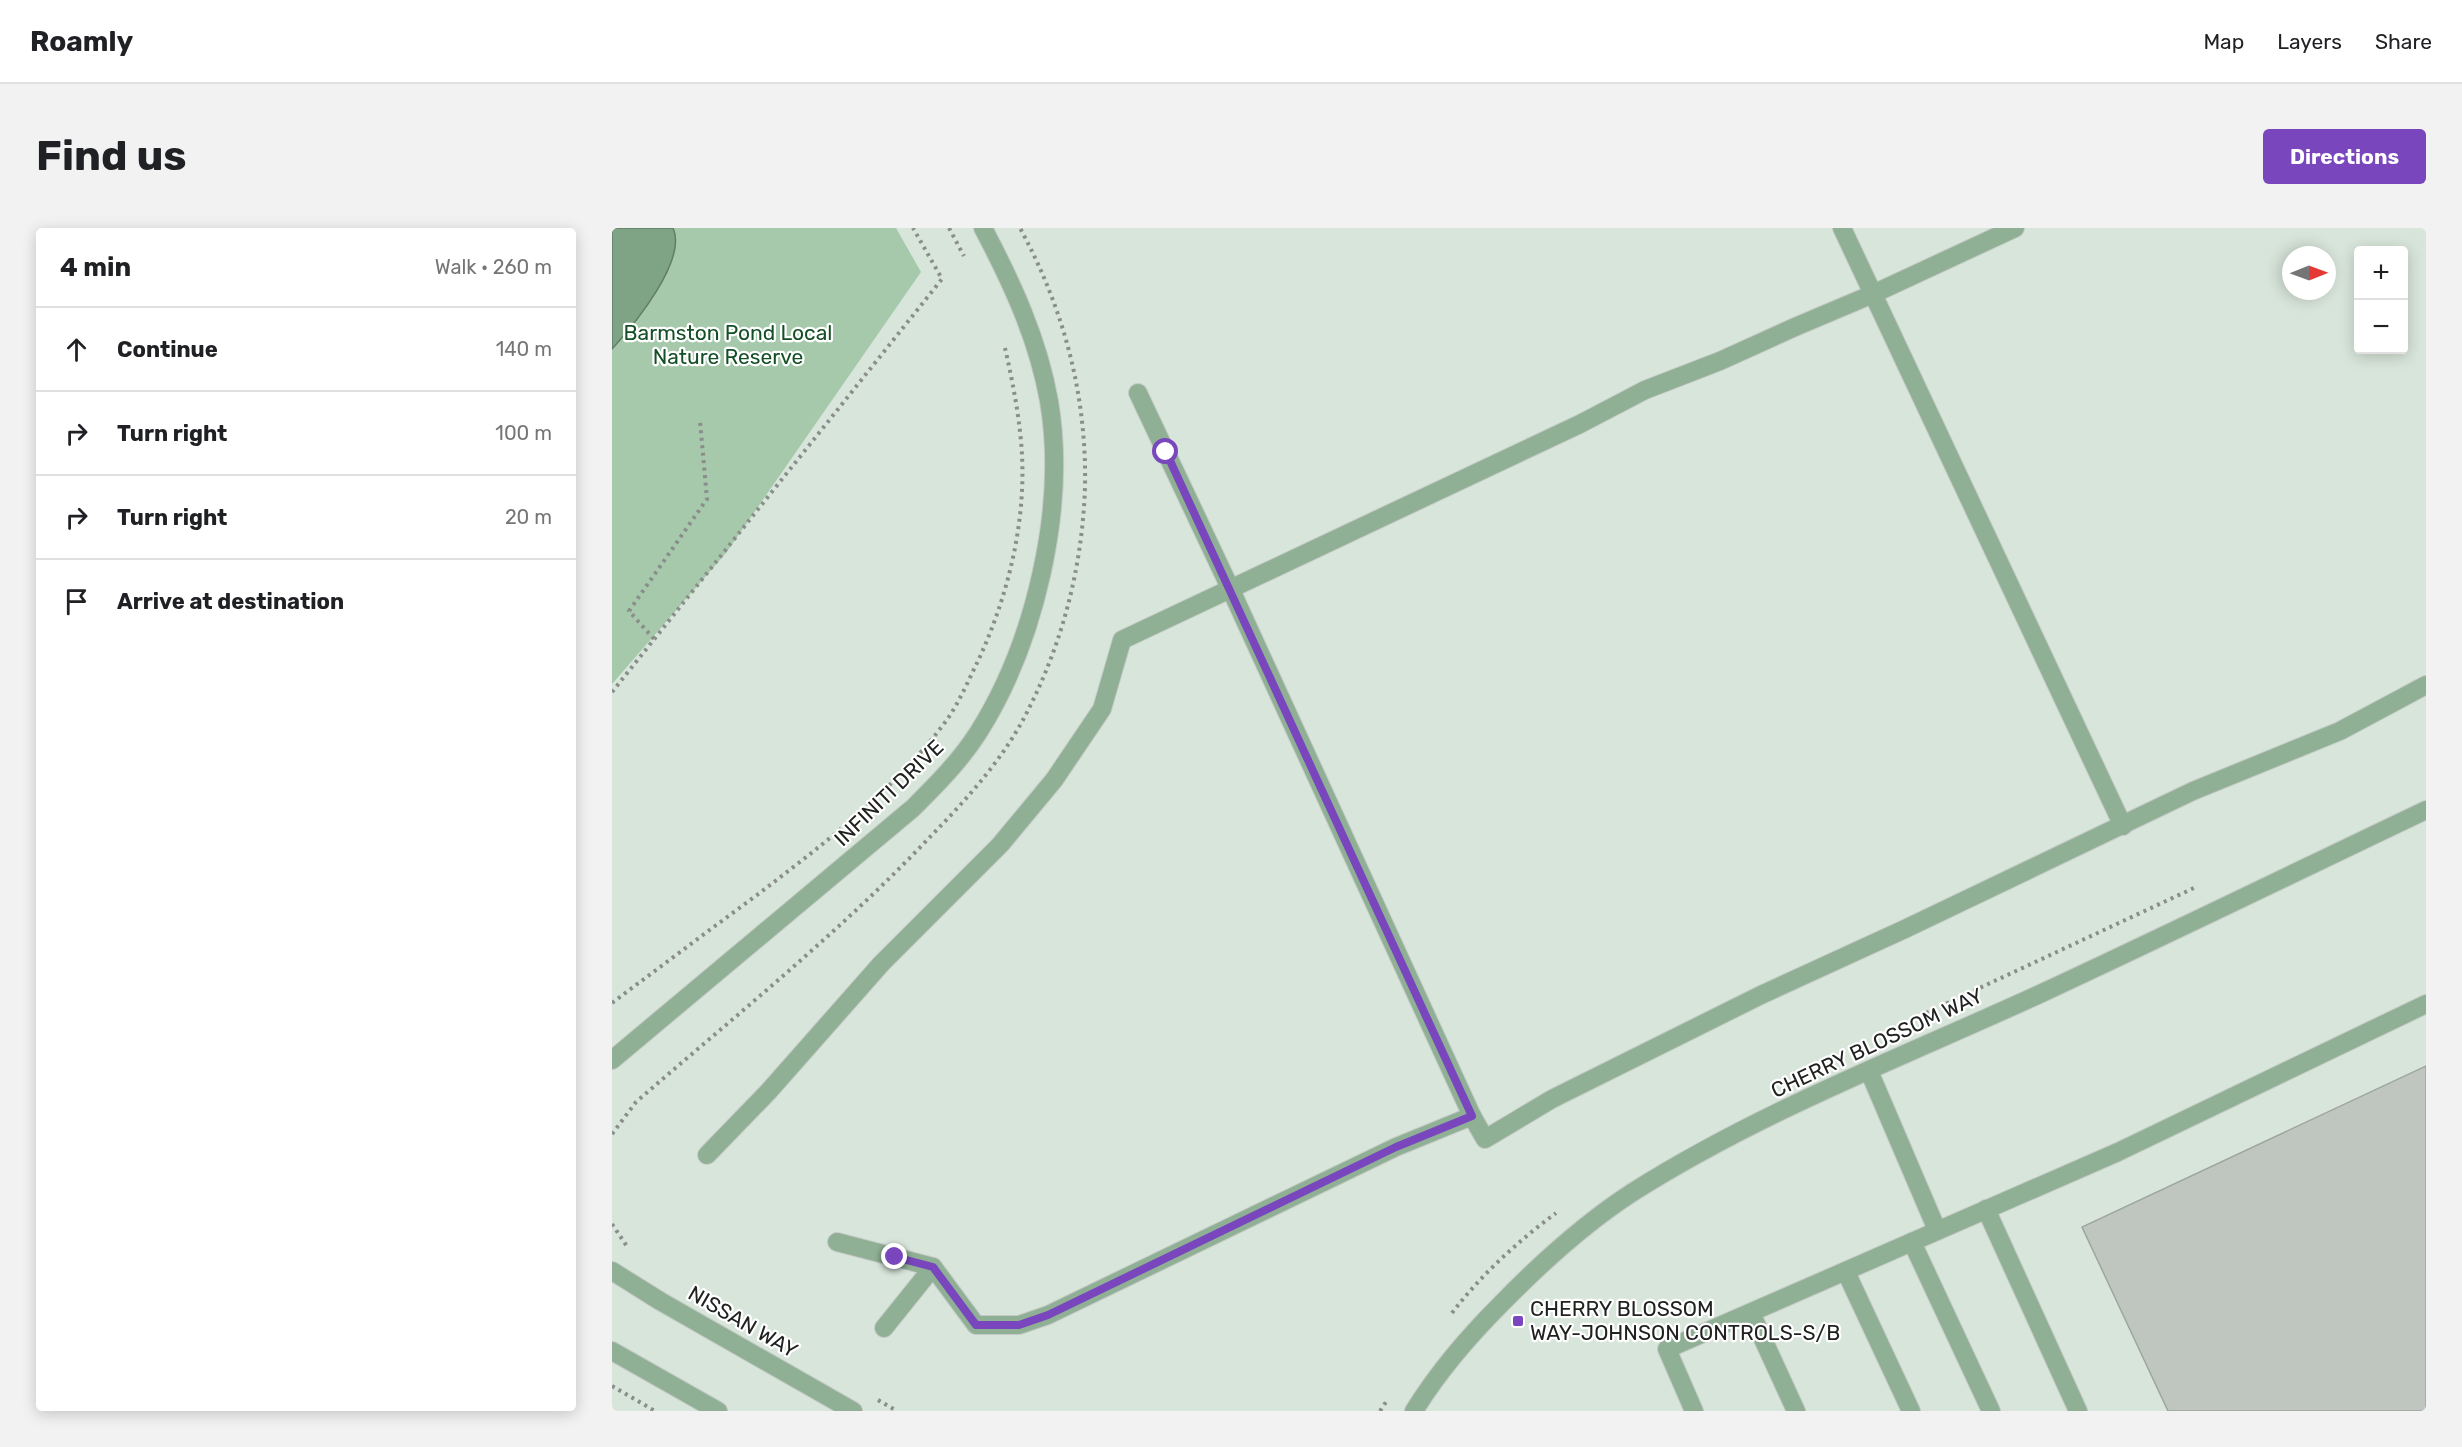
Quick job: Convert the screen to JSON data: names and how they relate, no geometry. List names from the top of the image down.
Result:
{
  "streets": {
    "street": ["INFINITI DRIVE", "CHERRY BLOSSOM WAY", "NISSAN WAY"]
  },
  "parks": ["Barmston Pond Local Nature Reserve"],
  "places": {
    "transit": ["CHERRY BLOSSOM WAY-JOHNSON CONTROLS-S/B"]
  },
  "north": "right",
  "page": {
    "header": "Roamly",
    "nav": ["Map", "Layers", "Share"],
    "buttons": "Directions",
    "title": "Find us",
    "heading": ["4 min", "Walk · 260 m"],
    "map_buttons": ["+", "−"],
    "list": [
      ["Continue", "140 m"],
      ["Turn right", "100 m"],
      ["Turn right", "20 m"],
      "Arrive at destination"
    ]
  }
}
